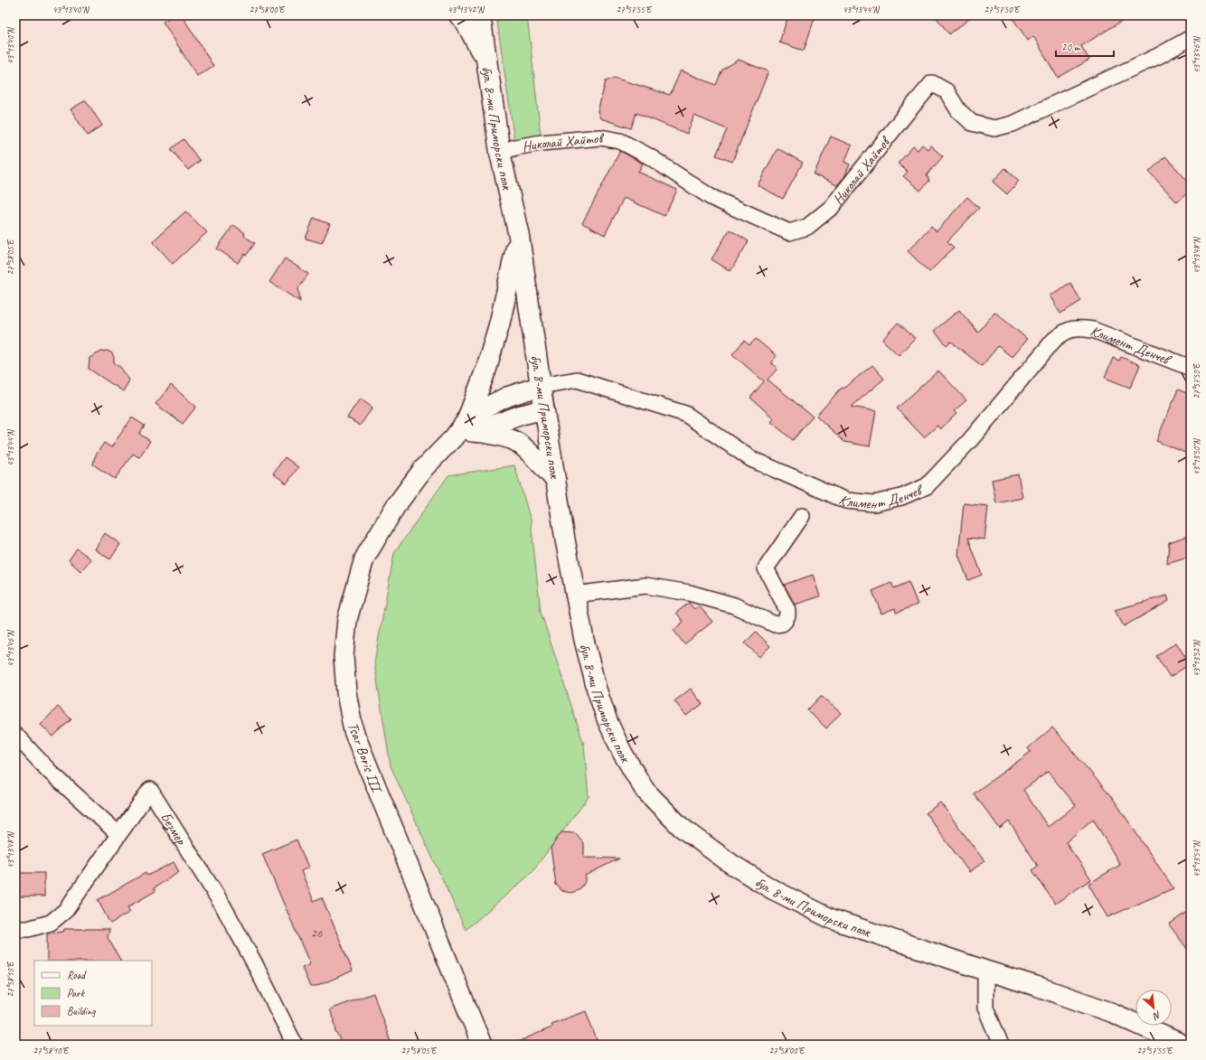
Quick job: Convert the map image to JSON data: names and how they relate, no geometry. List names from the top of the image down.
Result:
{
  "streets": {
    "main road": ["бул. 8-ми Приморски полк"],
    "street": [
      "Николай Хайтов",
      "Климент Денчев",
      "Tsar Boris III",
      "Безмер"
    ]
  },
  "crossings": [
    ["бул. 8-ми Приморски полк", "Николай Хайтов"],
    ["бул. 8-ми Приморски полк", "Климент Денчев"],
    ["бул. 8-ми Приморски полк", "Tsar Boris III"],
    ["Климент Денчев", "Tsar Boris III"]
  ],
  "house_numbers": ["26"],
  "legend": ["Road", "Park", "Building"],
  "scale_bar": "20 m",
  "north": "bottom right",
  "coordinates": [
    "43°13'40\"N",
    "27°58'00\"E",
    "43°13'42\"N",
    "27°57'55\"E",
    "43°13'44\"N",
    "27°57'50\"E",
    "43°13'46\"N",
    "43°13'48\"N",
    "27°58'05\"E",
    "43°13'50\"N",
    "43°13'52\"N",
    "43°13'54\"N",
    "27°58'10\"E"
  ]
}
